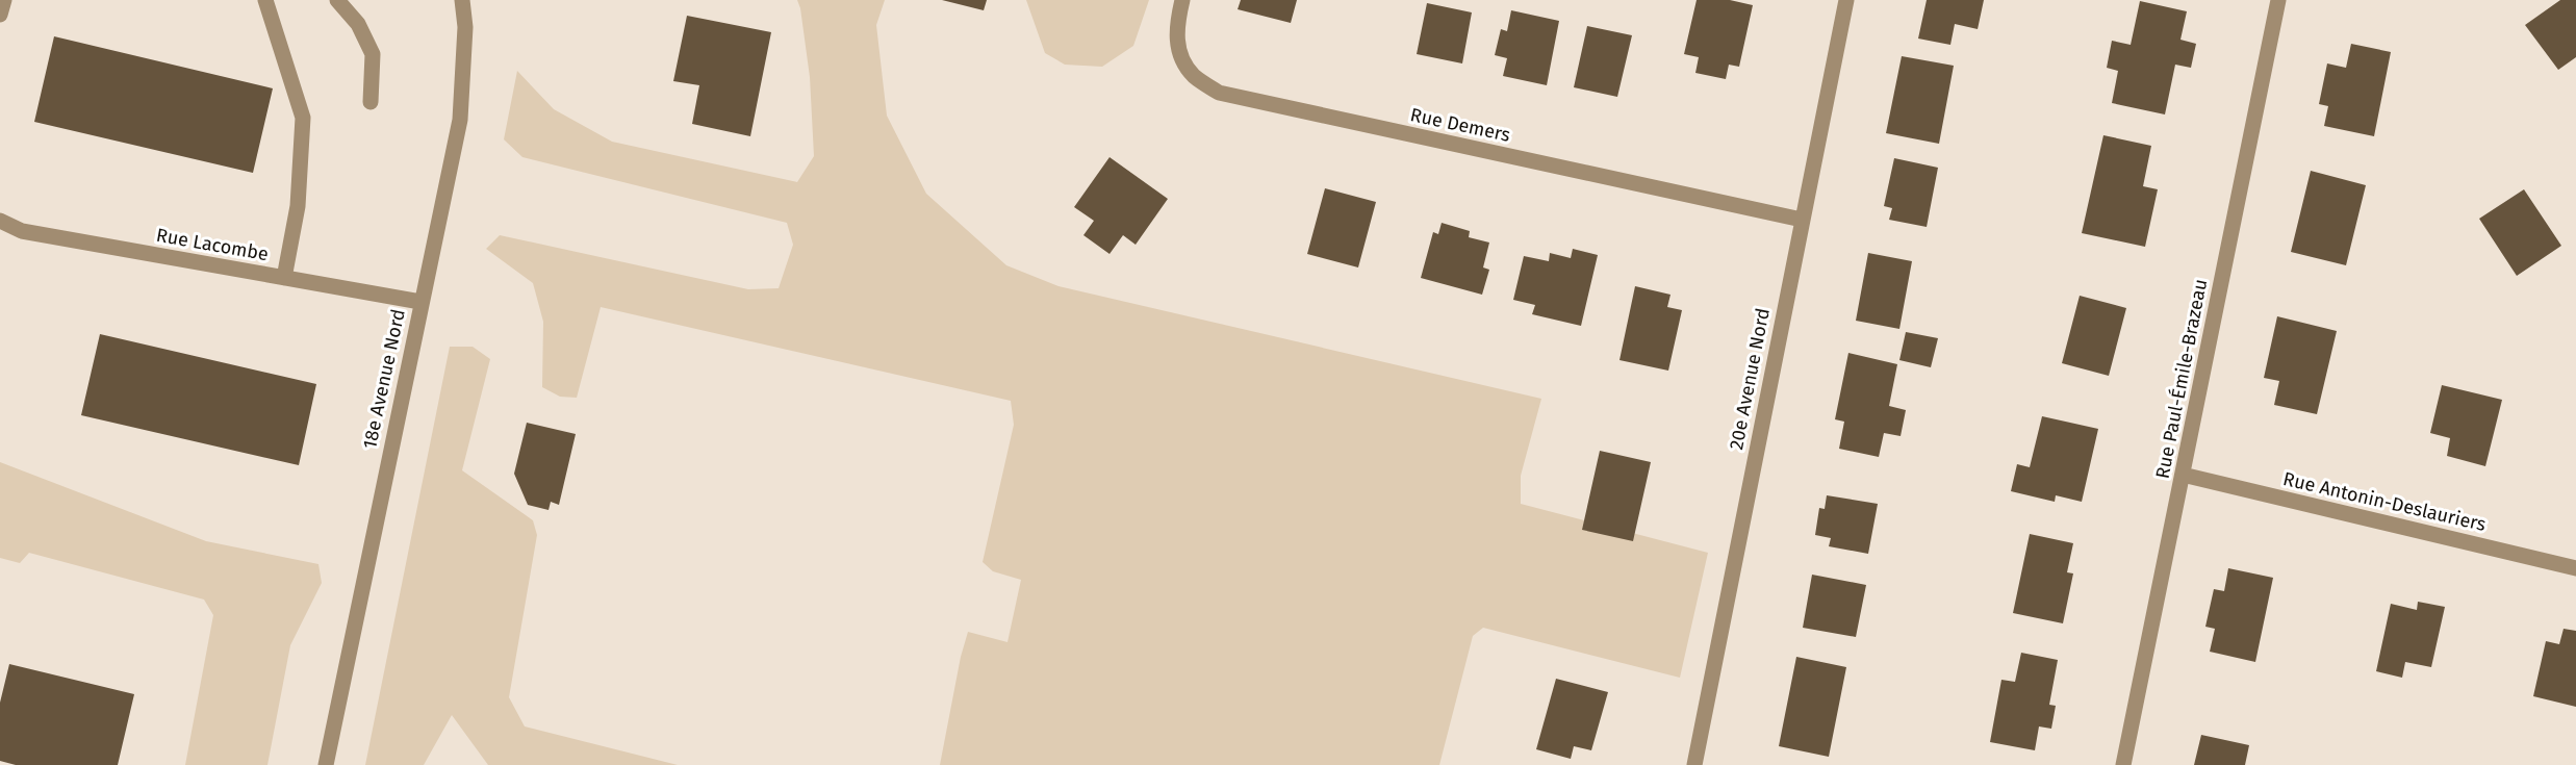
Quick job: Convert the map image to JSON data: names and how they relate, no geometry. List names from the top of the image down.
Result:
{
  "streets": {
    "street": [
      "Rue Demers",
      "Rue Lacombe",
      "18e Avenue Nord",
      "20e Avenue Nord",
      "Rue Paul-Émile-Brazeau",
      "Rue Antonin-Deslauriers"
    ]
  },
  "crossings": [
    ["Rue Demers", "20e Avenue Nord"],
    ["Rue Lacombe", "18e Avenue Nord"],
    ["Rue Paul-Émile-Brazeau", "Rue Antonin-Deslauriers"]
  ]
}
